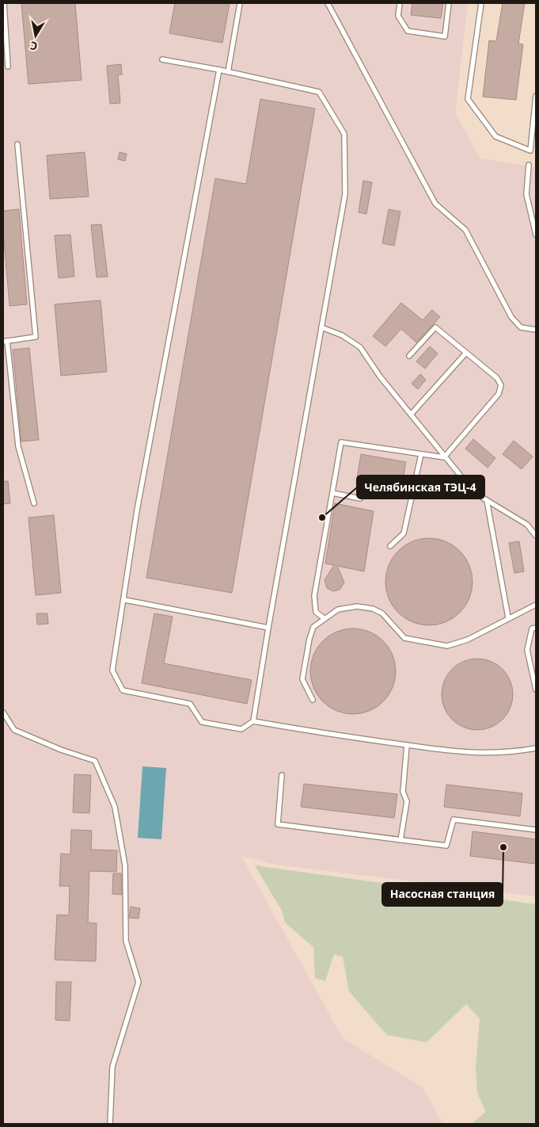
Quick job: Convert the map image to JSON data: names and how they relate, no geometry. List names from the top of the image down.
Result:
{
  "places": ["Челябинская ТЭЦ-4", "Насосная станция"],
  "north": "bottom"
}
